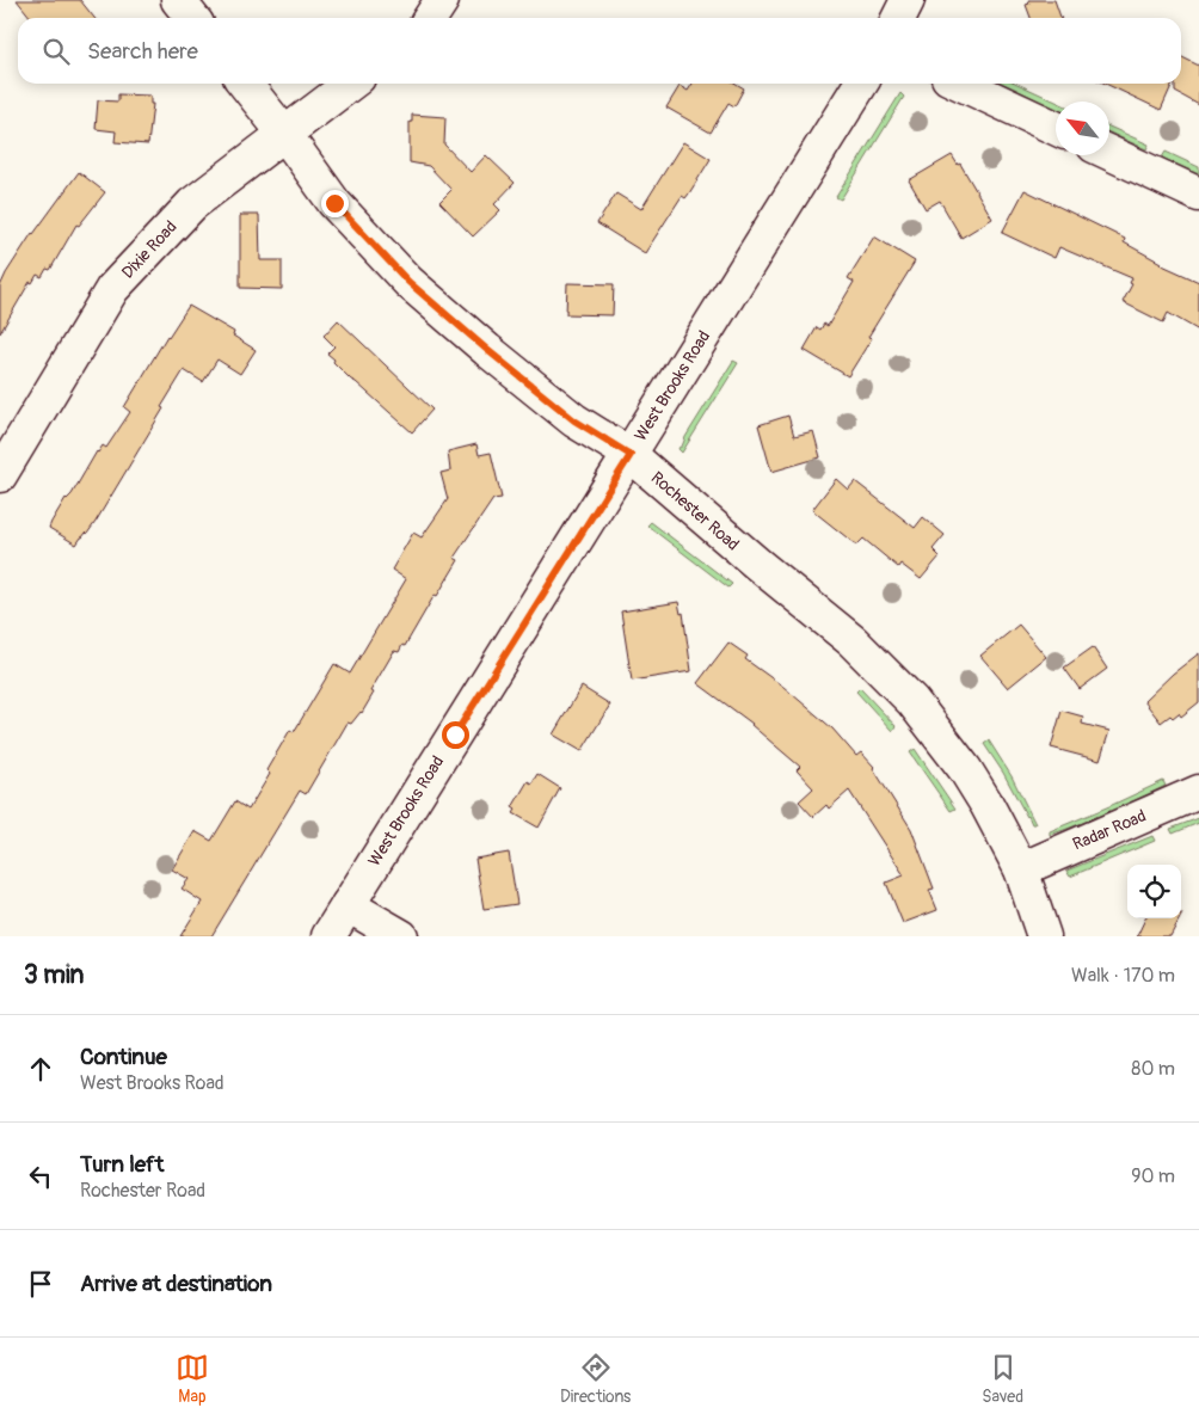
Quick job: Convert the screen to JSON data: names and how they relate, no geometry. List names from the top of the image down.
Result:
{
  "streets": {
    "street": [
      "Dixie Road",
      "West Brooks Road",
      "Rochester Road",
      "Radar Road"
    ]
  },
  "crossings": [
    ["Dixie Road", "Rochester Road"],
    ["West Brooks Road", "Rochester Road"],
    ["Rochester Road", "Radar Road"]
  ],
  "north": "top left",
  "page": {
    "search": "Search here",
    "heading": ["3 min", "Walk · 170 m"],
    "list": [
      ["Continue", "West Brooks Road", "80 m"],
      ["Turn left", "Rochester Road", "90 m"],
      "Arrive at destination"
    ],
    "nav": ["Map", "Directions", "Saved"]
  }
}
